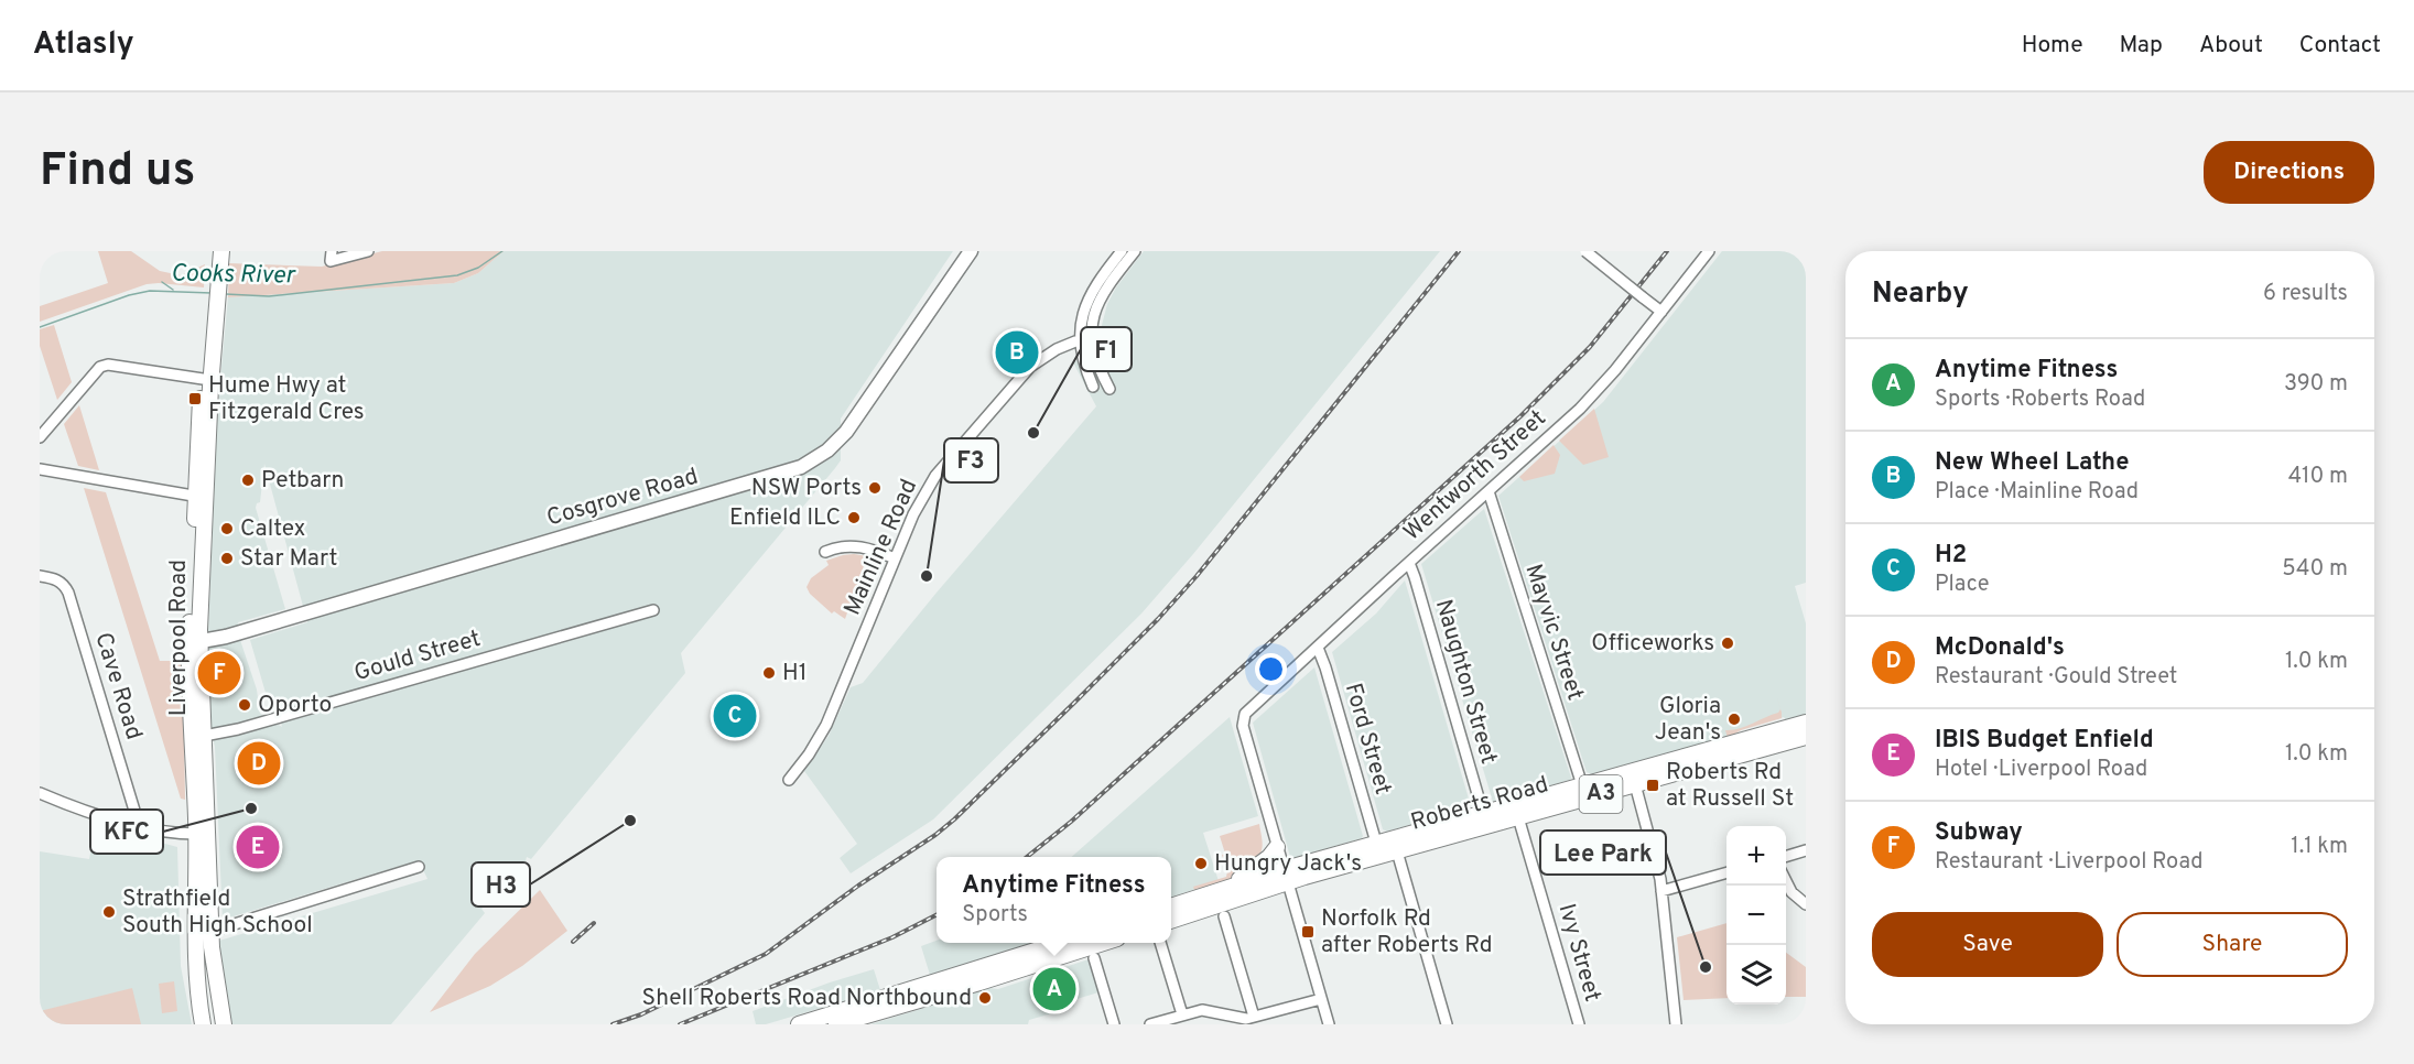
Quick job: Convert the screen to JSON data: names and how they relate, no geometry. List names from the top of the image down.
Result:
{
  "streets": {
    "highway": ["Liverpool Road", "A3", "Roberts Road"],
    "main road": ["Cosgrove Road"],
    "street": [
      "Wentworth Street",
      "Mainline Road",
      "Mayvic Street",
      "Gould Street",
      "Naughton Street",
      "Cave Road",
      "Ford Street",
      "Ivy Street"
    ]
  },
  "crossings": [
    ["Wentworth Street", "Mayvic Street"],
    ["Wentworth Street", "Naughton Street"],
    ["Wentworth Street", "Ford Street"],
    ["Cosgrove Road", "Liverpool Road"],
    ["Mayvic Street", "Roberts Road"],
    ["Liverpool Road", "Gould Street"],
    ["Naughton Street", "Roberts Road"],
    ["Ford Street", "Roberts Road"],
    ["Roberts Road", "Ivy Street"]
  ],
  "water": ["Cooks River"],
  "places": {
    "transit": ["Hume Hwy at Fitzgerald Cres", "Roberts Rd at Russell St", "Norfolk Rd after Roberts Rd"],
    "other": [
      "F1",
      "Petbarn",
      "NSW Ports",
      "Enfield ILC",
      "Caltex",
      "Star Mart",
      "F3",
      "Officeworks",
      "H1",
      "Oporto",
      "Gloria Jean's",
      "KFC",
      "H3",
      "Hungry Jack's",
      "Strathfield South High School",
      "Lee Park",
      "Shell Roberts Road Northbound"
    ]
  },
  "page": {
    "header": "Atlasly",
    "nav": [
      "Home",
      "Map",
      "About",
      "Contact"
    ],
    "buttons": [
      "Directions",
      ["Save", "Share"]
    ],
    "title": "Find us",
    "heading": ["Nearby", "6 results"],
    "pins": [
      "B",
      "F",
      "C",
      "D",
      "E",
      "A"
    ],
    "list": [
      {
        "mark": "A",
        "name": "Anytime Fitness",
        "note": "Sports · Roberts Road",
        "value": "390 m"
      },
      {
        "mark": "B",
        "name": "New Wheel Lathe",
        "note": "Place · Mainline Road",
        "value": "410 m"
      },
      {
        "mark": "C",
        "name": "H2",
        "note": "Place",
        "value": "540 m"
      },
      {
        "mark": "D",
        "name": "McDonald's",
        "note": "Restaurant · Gould Street",
        "value": "1.0 km"
      },
      {
        "mark": "E",
        "name": "IBIS Budget Enfield",
        "note": "Hotel · Liverpool Road",
        "value": "1.0 km"
      },
      {
        "mark": "F",
        "name": "Subway",
        "note": "Restaurant · Liverpool Road",
        "value": "1.1 km"
      }
    ],
    "map_buttons": ["+", "−"],
    "popup": ["Anytime Fitness", "Sports"]
  }
}
